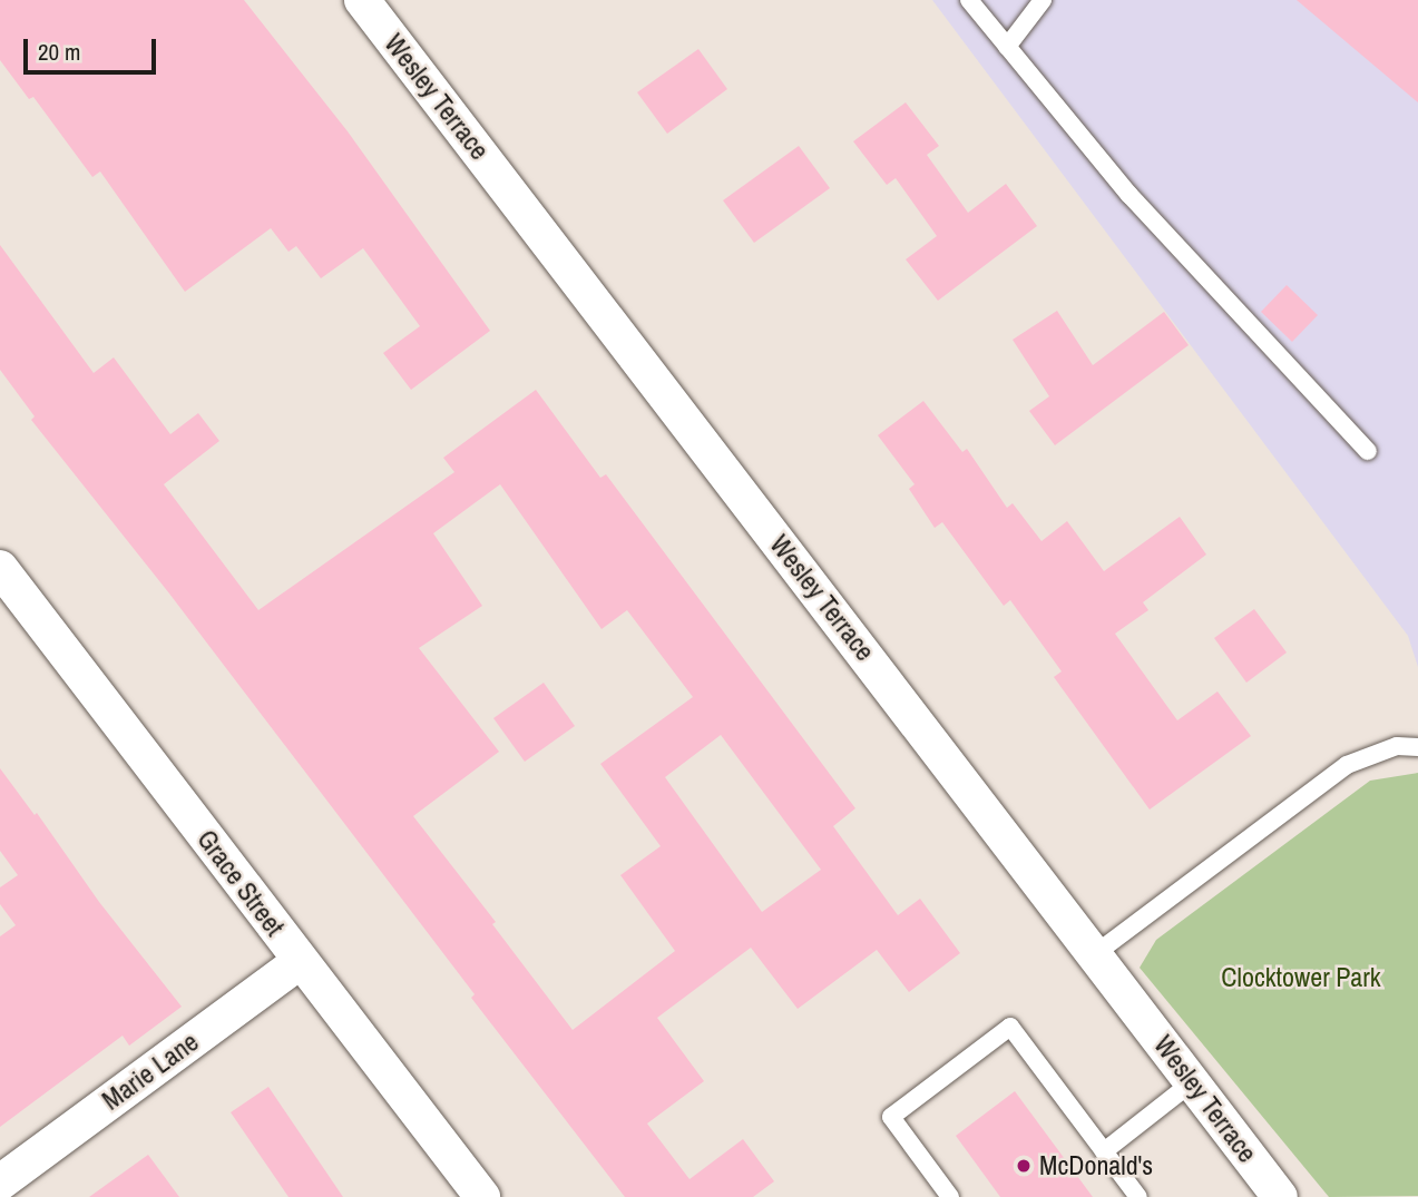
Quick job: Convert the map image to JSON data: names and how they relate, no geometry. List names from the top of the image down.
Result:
{
  "streets": {
    "street": ["Wesley Terrace", "Grace Street", "Marie Lane"]
  },
  "crossings": [
    ["Grace Street", "Marie Lane"]
  ],
  "parks": ["Clocktower Park"],
  "places": ["McDonald's"],
  "scale_bar": "20 m"
}
